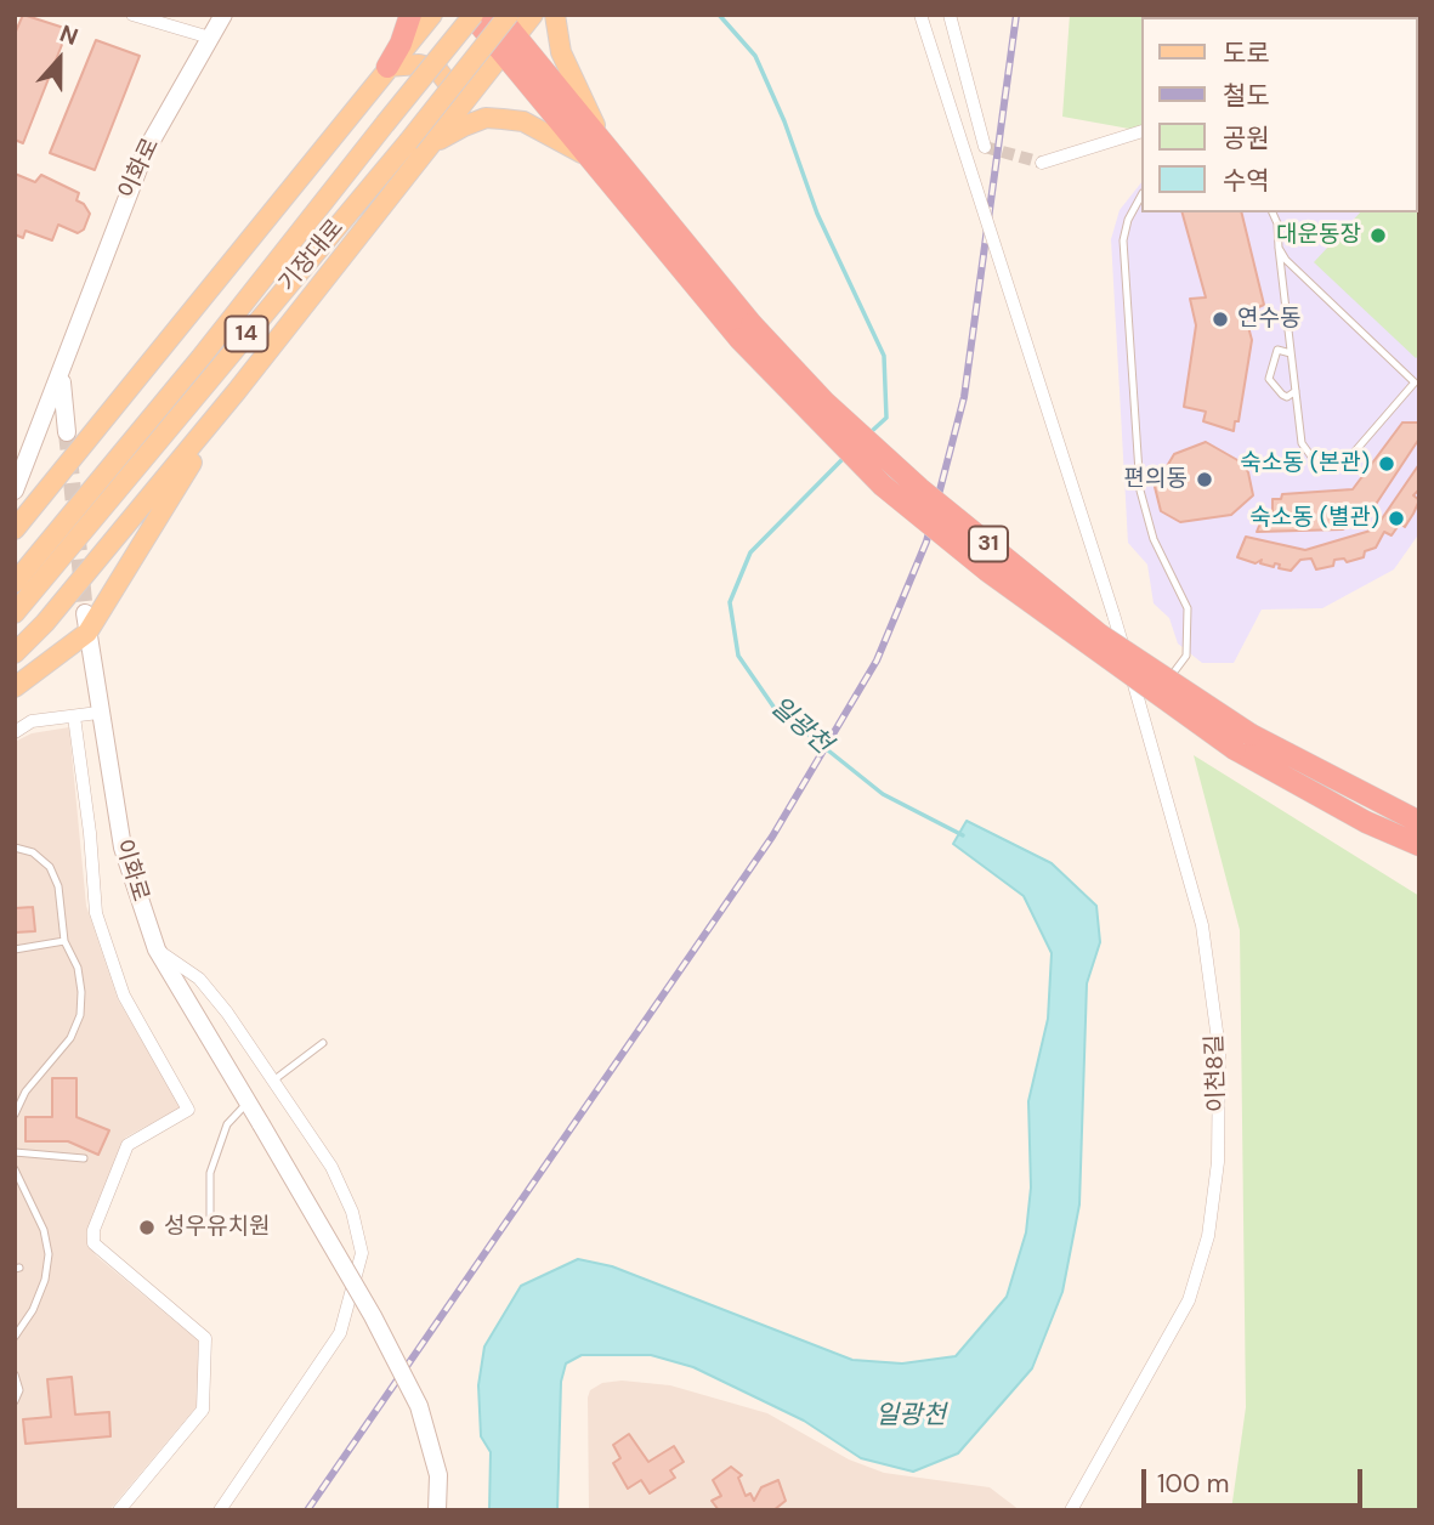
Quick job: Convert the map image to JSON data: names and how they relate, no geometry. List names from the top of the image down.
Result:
{
  "streets": {
    "highway": ["31"],
    "main road": ["이화로", "기장대로", "14"],
    "street": ["이천8길"]
  },
  "crossings": [
    ["기장대로", "31"]
  ],
  "water": ["일광천"],
  "places": [
    "대운동장",
    "연수동",
    "숙소동 (본관)",
    "편의동",
    "숙소동 (별관)",
    "성우유치원"
  ],
  "legend": [
    "도로",
    "철도",
    "공원",
    "수역"
  ],
  "scale_bar": "100 m",
  "north": "top"
}
